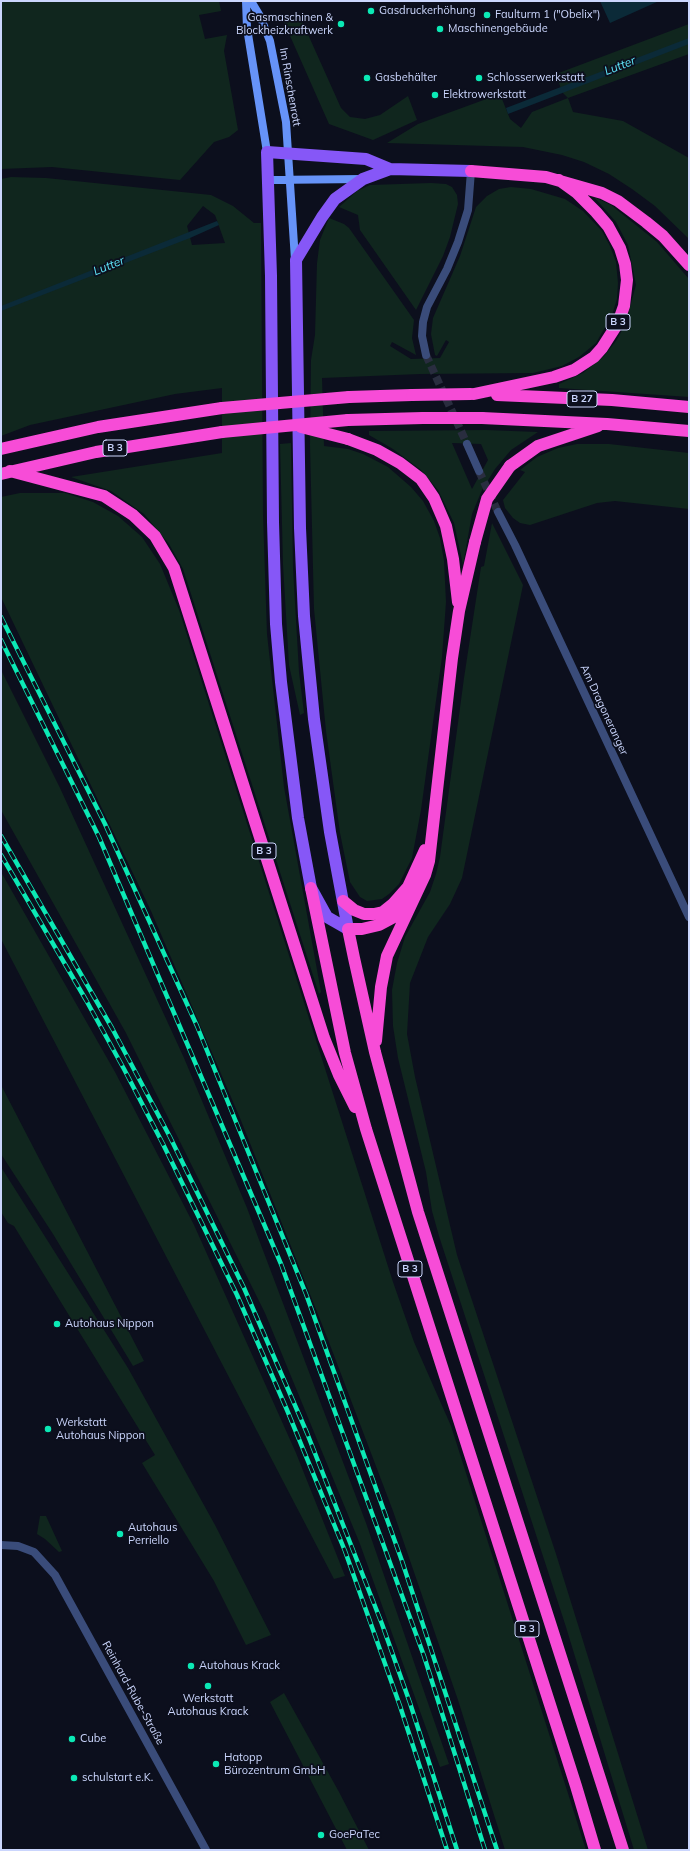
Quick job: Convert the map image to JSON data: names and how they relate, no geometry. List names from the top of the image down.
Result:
{
  "streets": {
    "highway": ["B 3", "B 27"],
    "main road": ["Im Rinschenrott"],
    "street": ["Am Dragoneranger", "Reinhard-Rube-Straße"]
  },
  "crossings": [
    ["Im Rinschenrott", "B 3"],
    ["B 3", "B 27"]
  ],
  "water": ["Lutter"],
  "places": [
    "Gasdruckerhöhung",
    "Faulturm 1 (\"Obelix\")",
    "Gasmaschinen & Blockheizkraftwerk",
    "Maschinengebäude",
    "Gasbehälter",
    "Schlosserwerkstatt",
    "Elektrowerkstatt",
    "Autohaus Nippon",
    "Werkstatt Autohaus Nippon",
    "Autohaus Perriello",
    "Autohaus Krack",
    "Werkstatt Autohaus Krack",
    "Cube",
    "Hatopp Bürozentrum GmbH",
    "schulstart e.K.",
    "GoePaTec"
  ]
}
